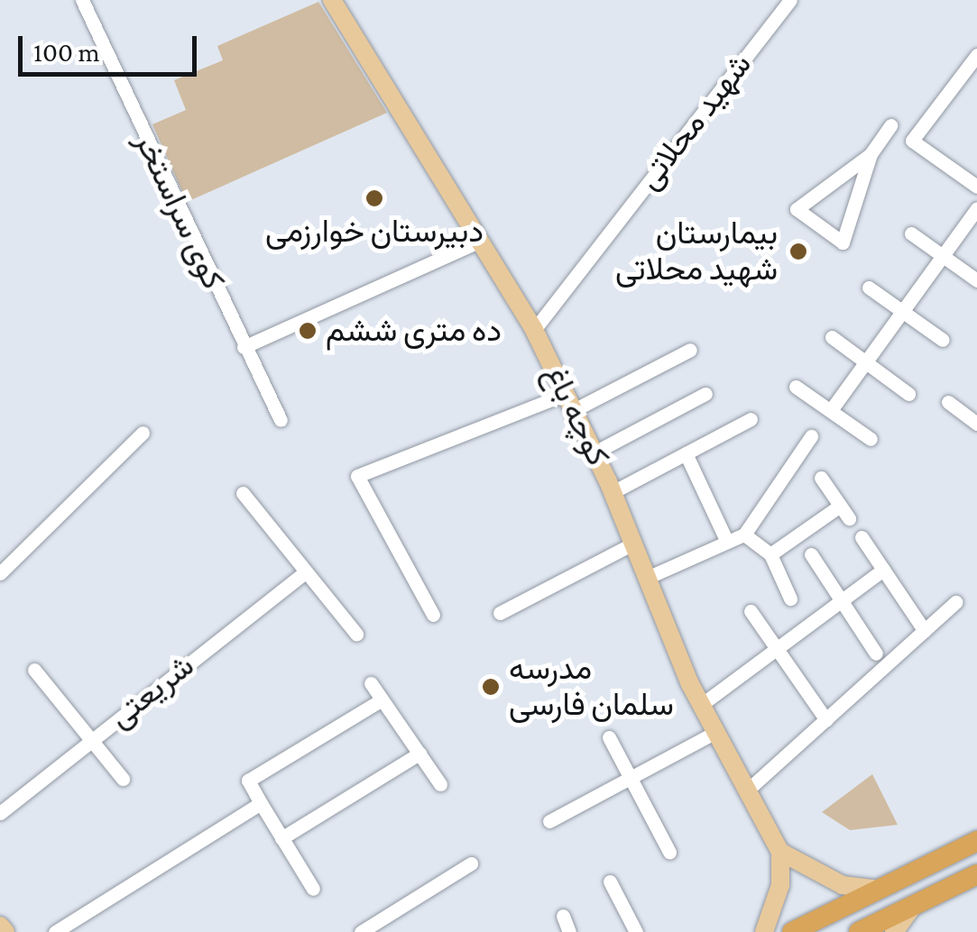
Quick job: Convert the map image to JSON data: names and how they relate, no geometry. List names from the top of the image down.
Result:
{
  "streets": {
    "main road": ["کوچه باغ"],
    "street": ["شهید محلاتی", "کوی سراستخر", "شریعتی"]
  },
  "crossings": [
    ["شهید محلاتی", "کوچه باغ"]
  ],
  "places": [
    "دبیرستان خوارزمی",
    "بیمارستان شهید محلاتی",
    "ده متری ششم",
    "مدرسه سلمان فارسی"
  ],
  "scale_bar": "100 m"
}
